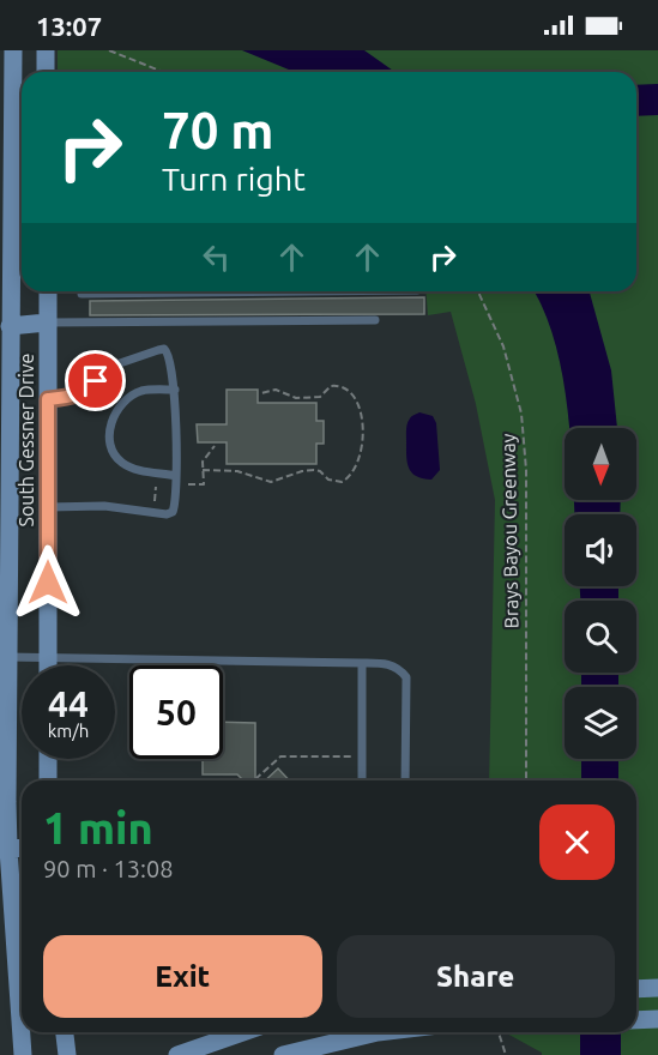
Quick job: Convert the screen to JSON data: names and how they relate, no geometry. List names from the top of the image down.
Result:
{
  "streets": {
    "main road": ["South Gessner Drive"],
    "path": ["Brays Bayou Greenway"]
  },
  "north": "bottom",
  "page": {
    "status": "13:07",
    "turn": ["70 m", "Turn right"],
    "speed": "44 km/h",
    "limit": "50",
    "heading": ["1 min", "90 m · 13:08"],
    "buttons": ["Exit", "Share"]
  }
}
